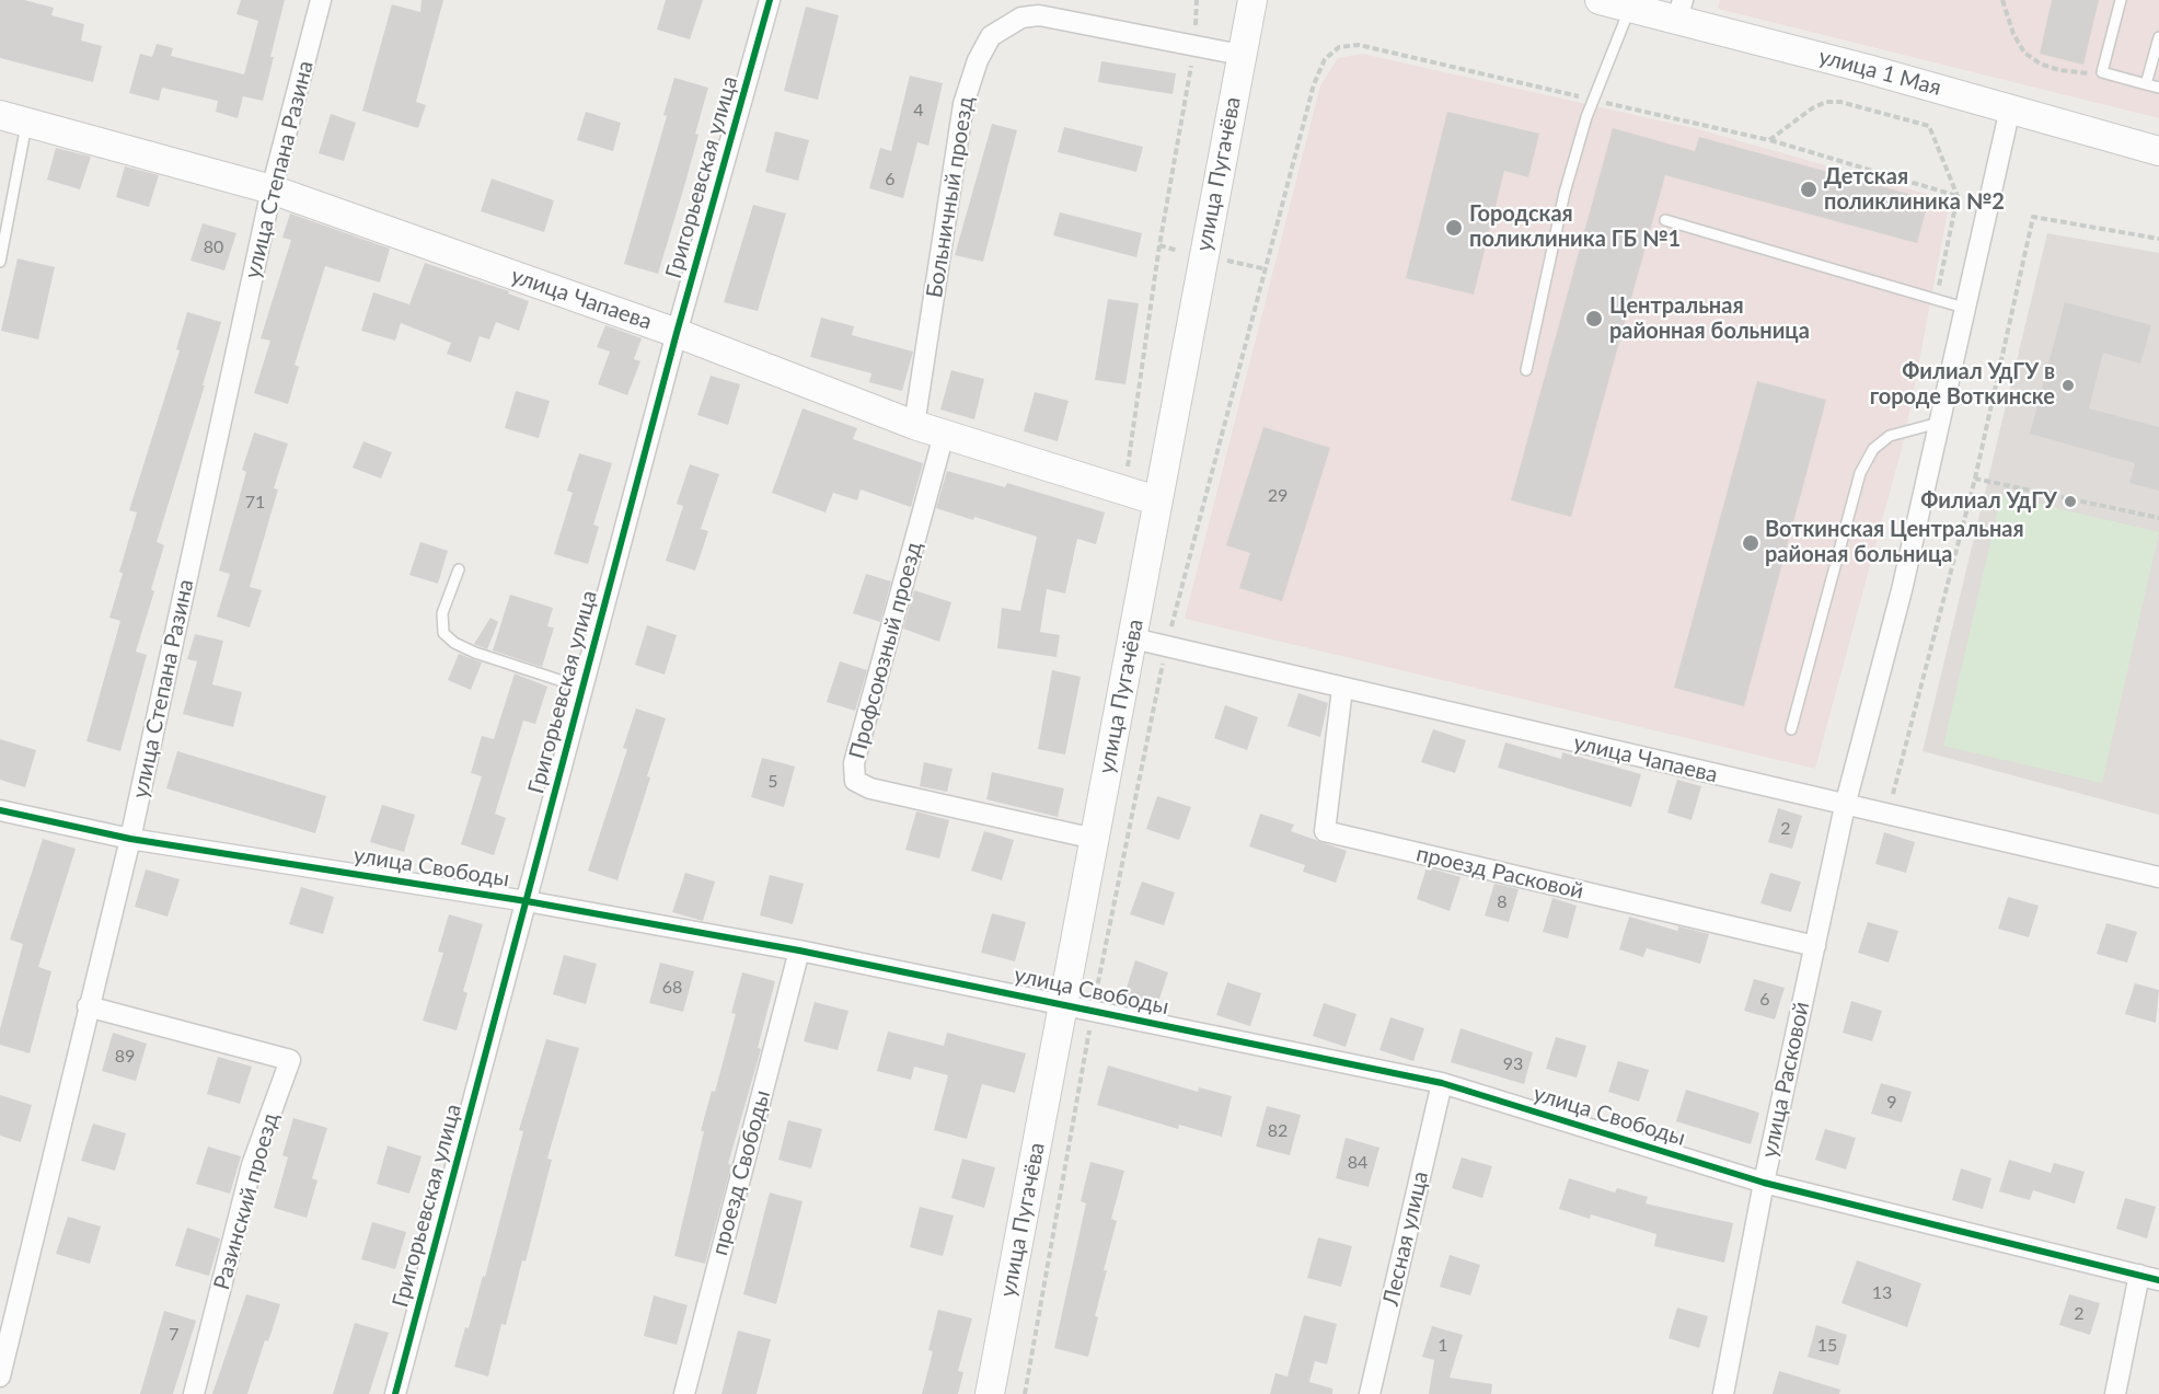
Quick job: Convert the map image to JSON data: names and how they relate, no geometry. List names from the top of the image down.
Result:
{
  "streets": {
    "main road": ["улица 1 Мая", "улица Пугачёва", "улица Чапаева"],
    "street": [
      "улица Степана Разина",
      "Григорьевская улица",
      "Больничный проезд",
      "Профсоюзный проезд",
      "улица Свободы",
      "проезд Расковой",
      "улица Расковой",
      "проезд Свободы",
      "Разинский проезд",
      "Лесная улица"
    ]
  },
  "crossings": [
    ["улица 1 Мая", "улица Расковой"],
    ["улица Степана Разина", "улица Чапаева"],
    ["улица Степана Разина", "улица Свободы"],
    ["улица Степана Разина", "Разинский проезд"],
    ["улица Пугачёва", "Больничный проезд"],
    ["улица Пугачёва", "улица Чапаева"],
    ["улица Пугачёва", "Профсоюзный проезд"],
    ["улица Пугачёва", "улица Свободы"],
    ["Григорьевская улица", "улица Чапаева"],
    ["Григорьевская улица", "улица Свободы"],
    ["Больничный проезд", "улица Чапаева"],
    ["улица Чапаева", "Профсоюзный проезд"],
    ["улица Чапаева", "проезд Расковой"],
    ["улица Чапаева", "улица Расковой"],
    ["улица Свободы", "улица Расковой"],
    ["улица Свободы", "проезд Свободы"],
    ["улица Свободы", "Лесная улица"],
    ["проезд Расковой", "улица Расковой"]
  ],
  "places": [
    "Детская поликлиника №2",
    "Городская поликлиника ГБ №1",
    "Центральная районная больница",
    "Филиал УдГУ в городе Воткинске",
    "Филиал УдГУ",
    "Воткинская Центральная районая больница"
  ],
  "house_numbers": [
    "4",
    "6",
    "80",
    "29",
    "71",
    "5",
    "2",
    "8",
    "68",
    "6",
    "89",
    "93",
    "9",
    "82",
    "84",
    "13",
    "2",
    "7",
    "1",
    "15"
  ]
}
